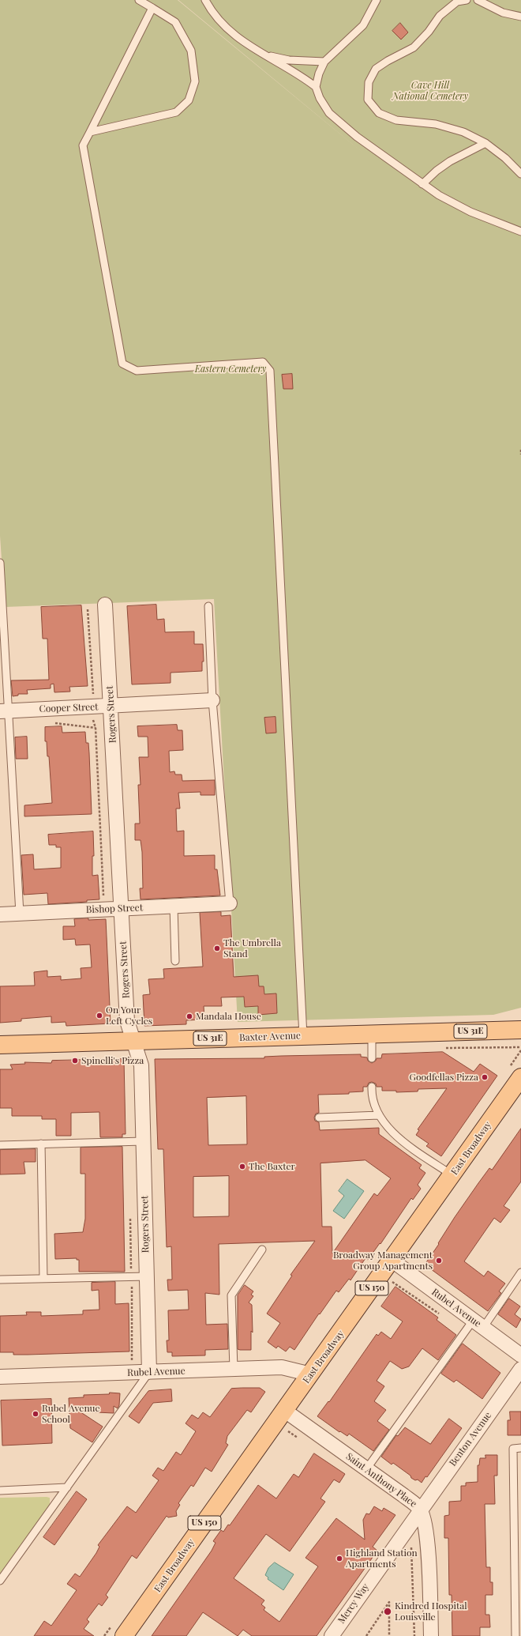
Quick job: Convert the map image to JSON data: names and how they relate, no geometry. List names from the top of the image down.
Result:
{
  "streets": {
    "main road": [
      "US 31E",
      "Baxter Avenue",
      "East Broadway",
      "US 150"
    ],
    "street": [
      "Cooper Street",
      "Rogers Street",
      "Bishop Street",
      "Rubel Avenue",
      "Benton Avenue",
      "Saint Anthony Place",
      "Mercy Way"
    ]
  },
  "crossings": [
    ["Cooper Street", "Rogers Street"],
    ["Rogers Street", "Bishop Street"],
    ["Rogers Street", "Baxter Avenue"],
    ["Rogers Street", "Rubel Avenue"],
    ["East Broadway", "Rubel Avenue"],
    ["East Broadway", "Saint Anthony Place"],
    ["Benton Avenue", "Saint Anthony Place"],
    ["Benton Avenue", "Mercy Way"],
    ["Saint Anthony Place", "Mercy Way"]
  ],
  "parks": ["Cave Hill National Cemetery", "Eastern Cemetery"],
  "places": [
    "The Umbrella Stand",
    "On Your Left Cycles",
    "Mandala House",
    "Spinelli's Pizza",
    "Goodfellas Pizza",
    "The Baxter",
    "Broadway Management Group Apartments",
    "Rubel Avenue School",
    "Highland Station Apartments",
    "Kindred Hospital Louisville"
  ]
}
